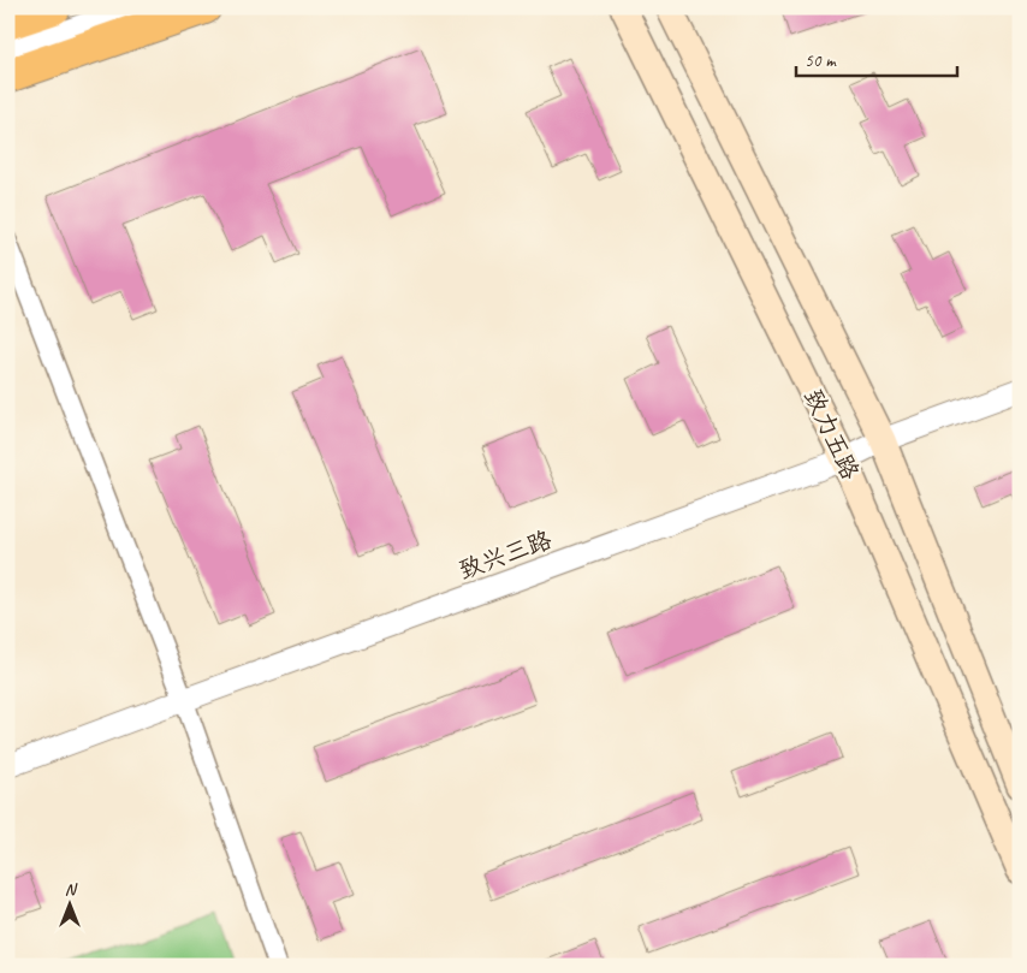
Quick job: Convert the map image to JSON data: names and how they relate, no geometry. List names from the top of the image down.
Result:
{
  "streets": {
    "main road": ["致力五路"],
    "street": ["致兴三路"]
  },
  "crossings": [
    ["致力五路", "致兴三路"]
  ],
  "scale_bar": "50 m",
  "north": "top"
}
